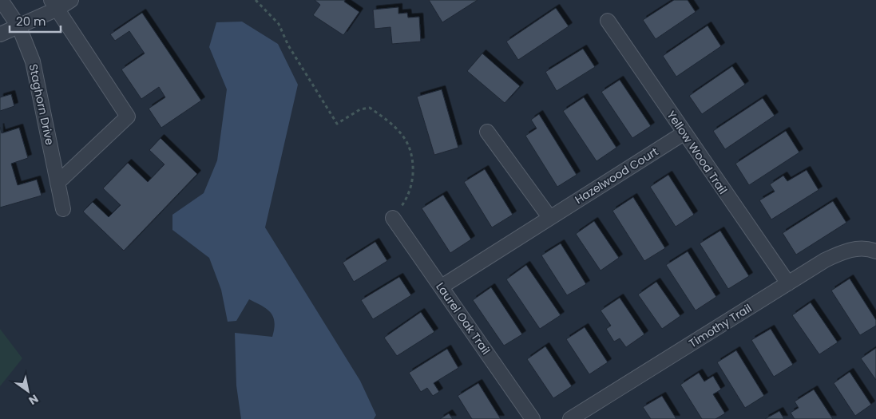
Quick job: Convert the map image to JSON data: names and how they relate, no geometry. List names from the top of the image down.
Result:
{
  "streets": {
    "street": [
      "Staghorn Drive",
      "Yellow Wood Trail",
      "Hazelwood Court",
      "Laurel Oak Trail",
      "Timothy Trail"
    ]
  },
  "crossings": [
    ["Yellow Wood Trail", "Hazelwood Court"],
    ["Yellow Wood Trail", "Timothy Trail"],
    ["Hazelwood Court", "Laurel Oak Trail"]
  ],
  "scale_bar": "20 m",
  "north": "bottom right"
}
